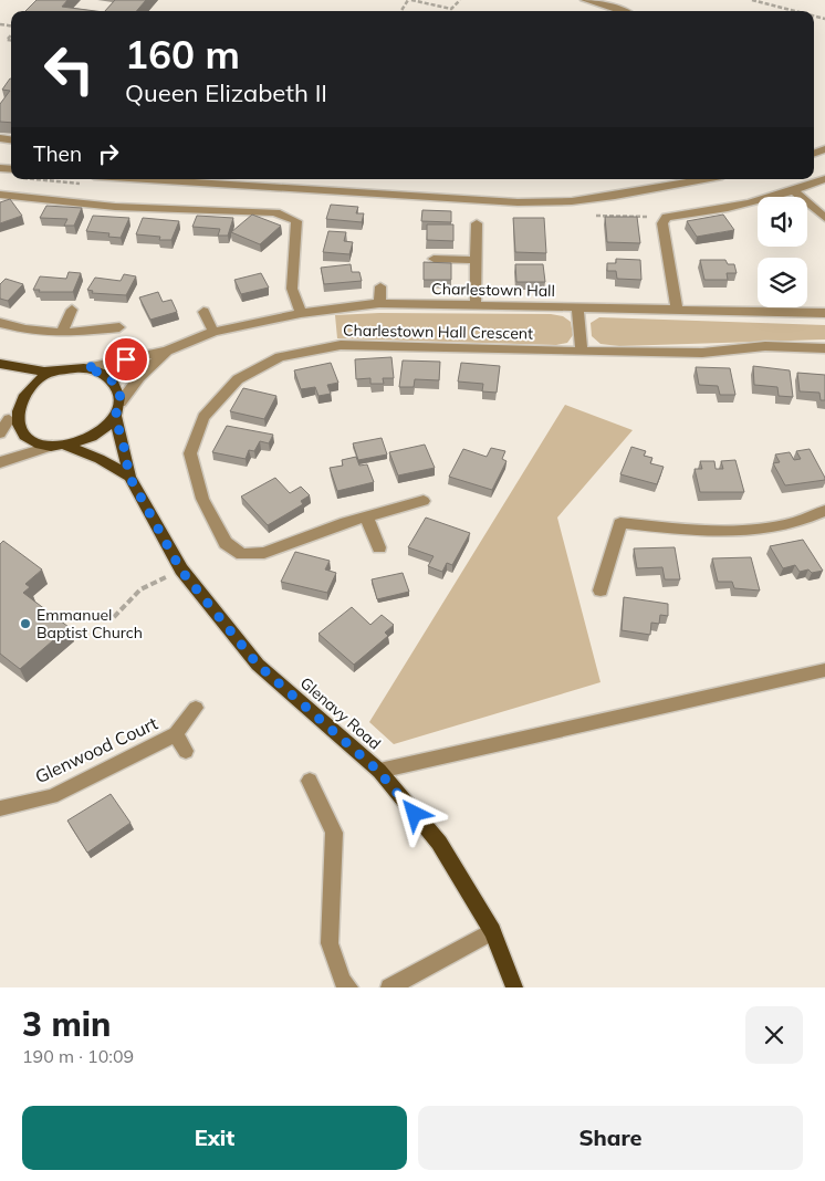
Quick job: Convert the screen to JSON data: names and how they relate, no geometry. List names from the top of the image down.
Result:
{
  "streets": {
    "main road": ["Glenavy Road"],
    "street": ["Charlestown Hall", "Charlestown Hall Crescent", "Glenwood Court"]
  },
  "crossings": [
    ["Charlestown Hall", "Glenavy Road"]
  ],
  "places": ["Emmanuel Baptist Church"],
  "page": {
    "turn": ["160 m", "Queen Elizabeth II"],
    "then": "Then",
    "heading": ["3 min", "190 m · 10:09"],
    "buttons": ["Exit", "Share"]
  }
}
